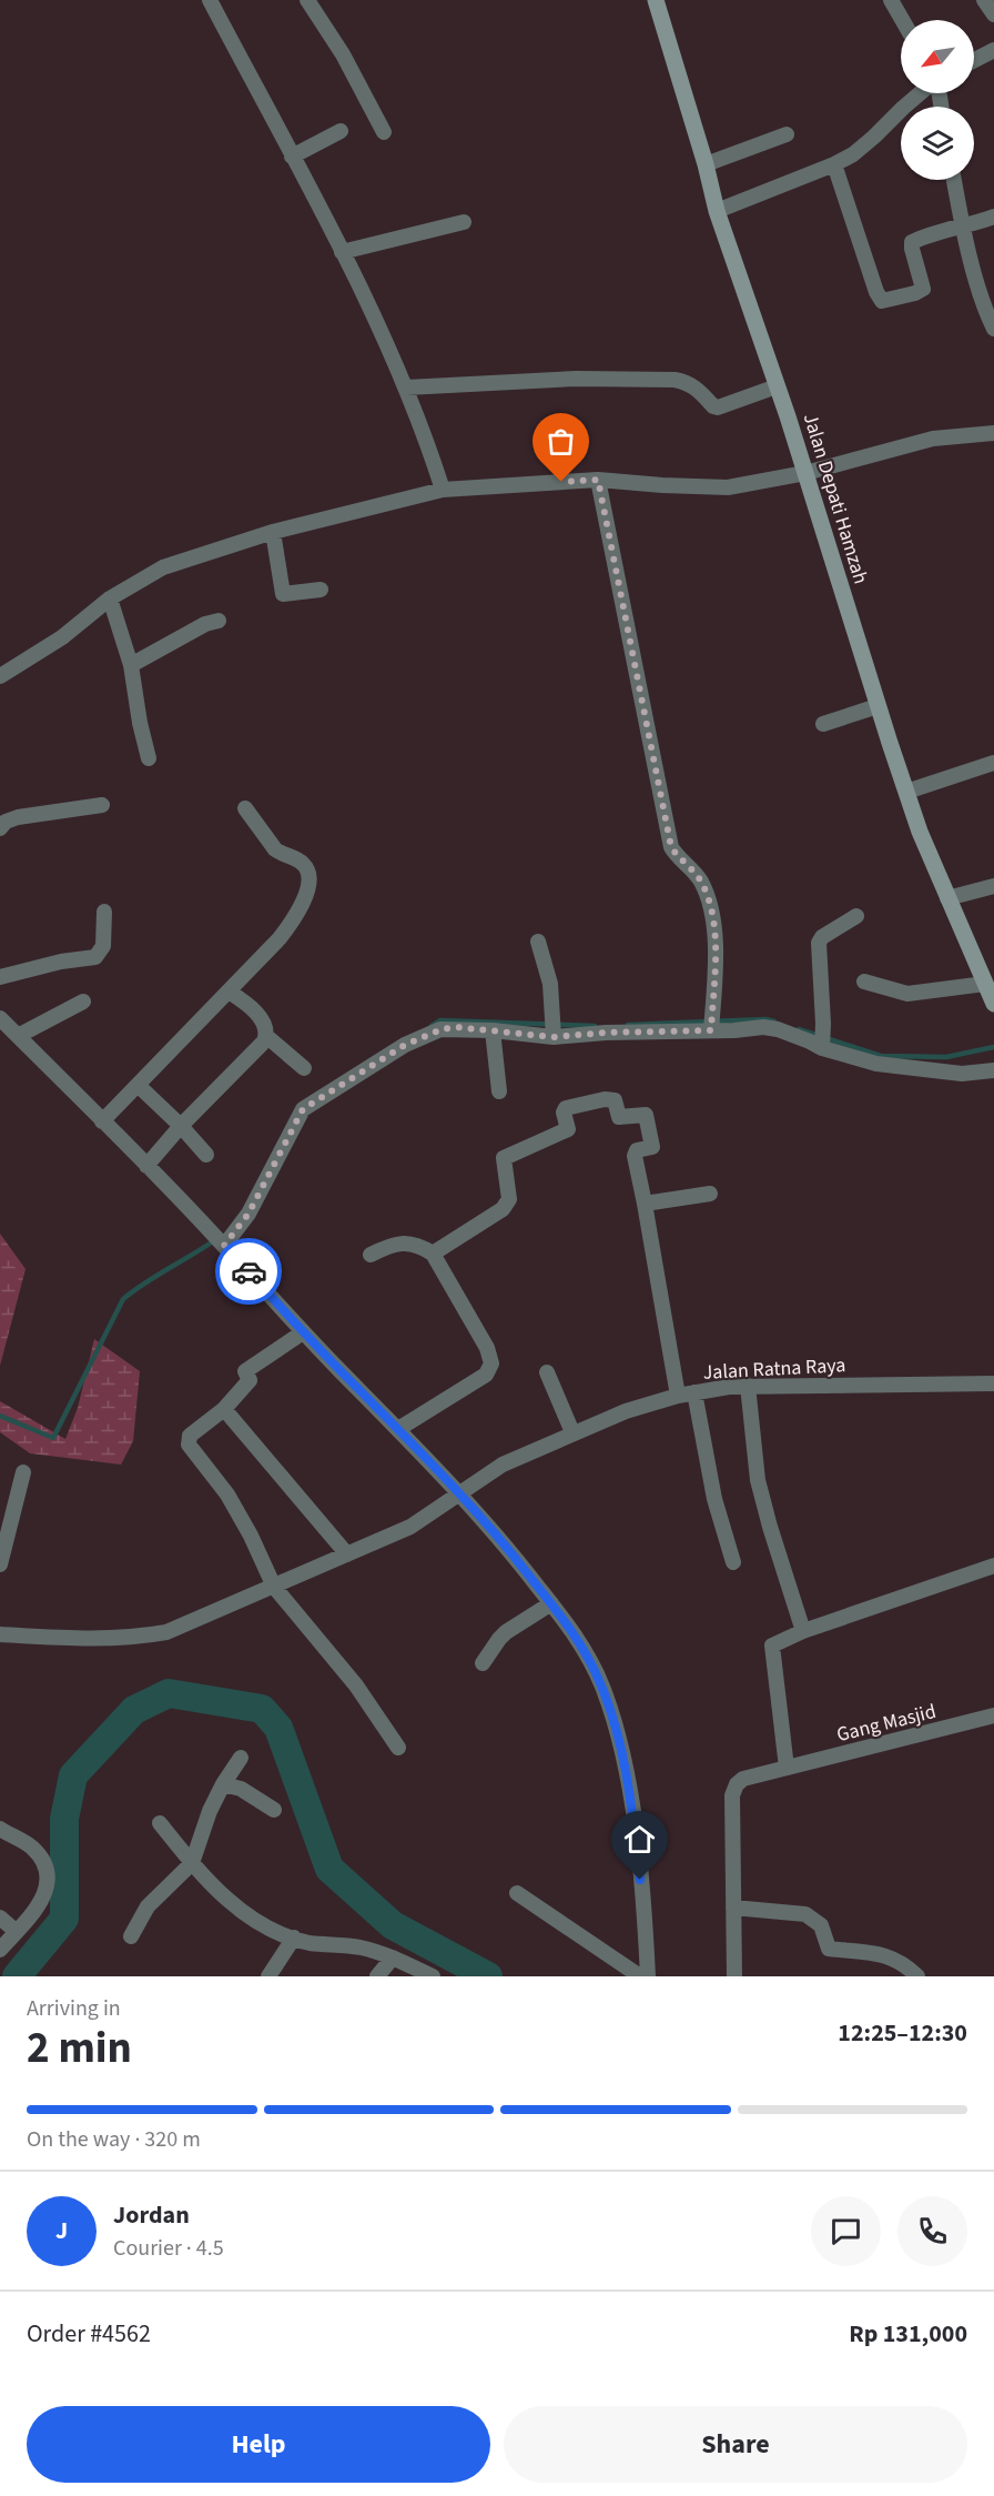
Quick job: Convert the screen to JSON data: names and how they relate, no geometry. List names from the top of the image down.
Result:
{
  "streets": {
    "main road": ["Jalan Depati Hamzah"],
    "street": ["Jalan Ratna Raya", "Gang Masjid"]
  },
  "north": "bottom left",
  "page": {
    "heading": ["2 min", "Arriving in", "12:25–12:30"],
    "panel": [
      "Jordan",
      "Courier · 4.5",
      "Order #4562",
      "Rp 131,000"
    ],
    "bar": "On the way · 320 m",
    "round": "J",
    "buttons": ["Help", "Share"]
  }
}
